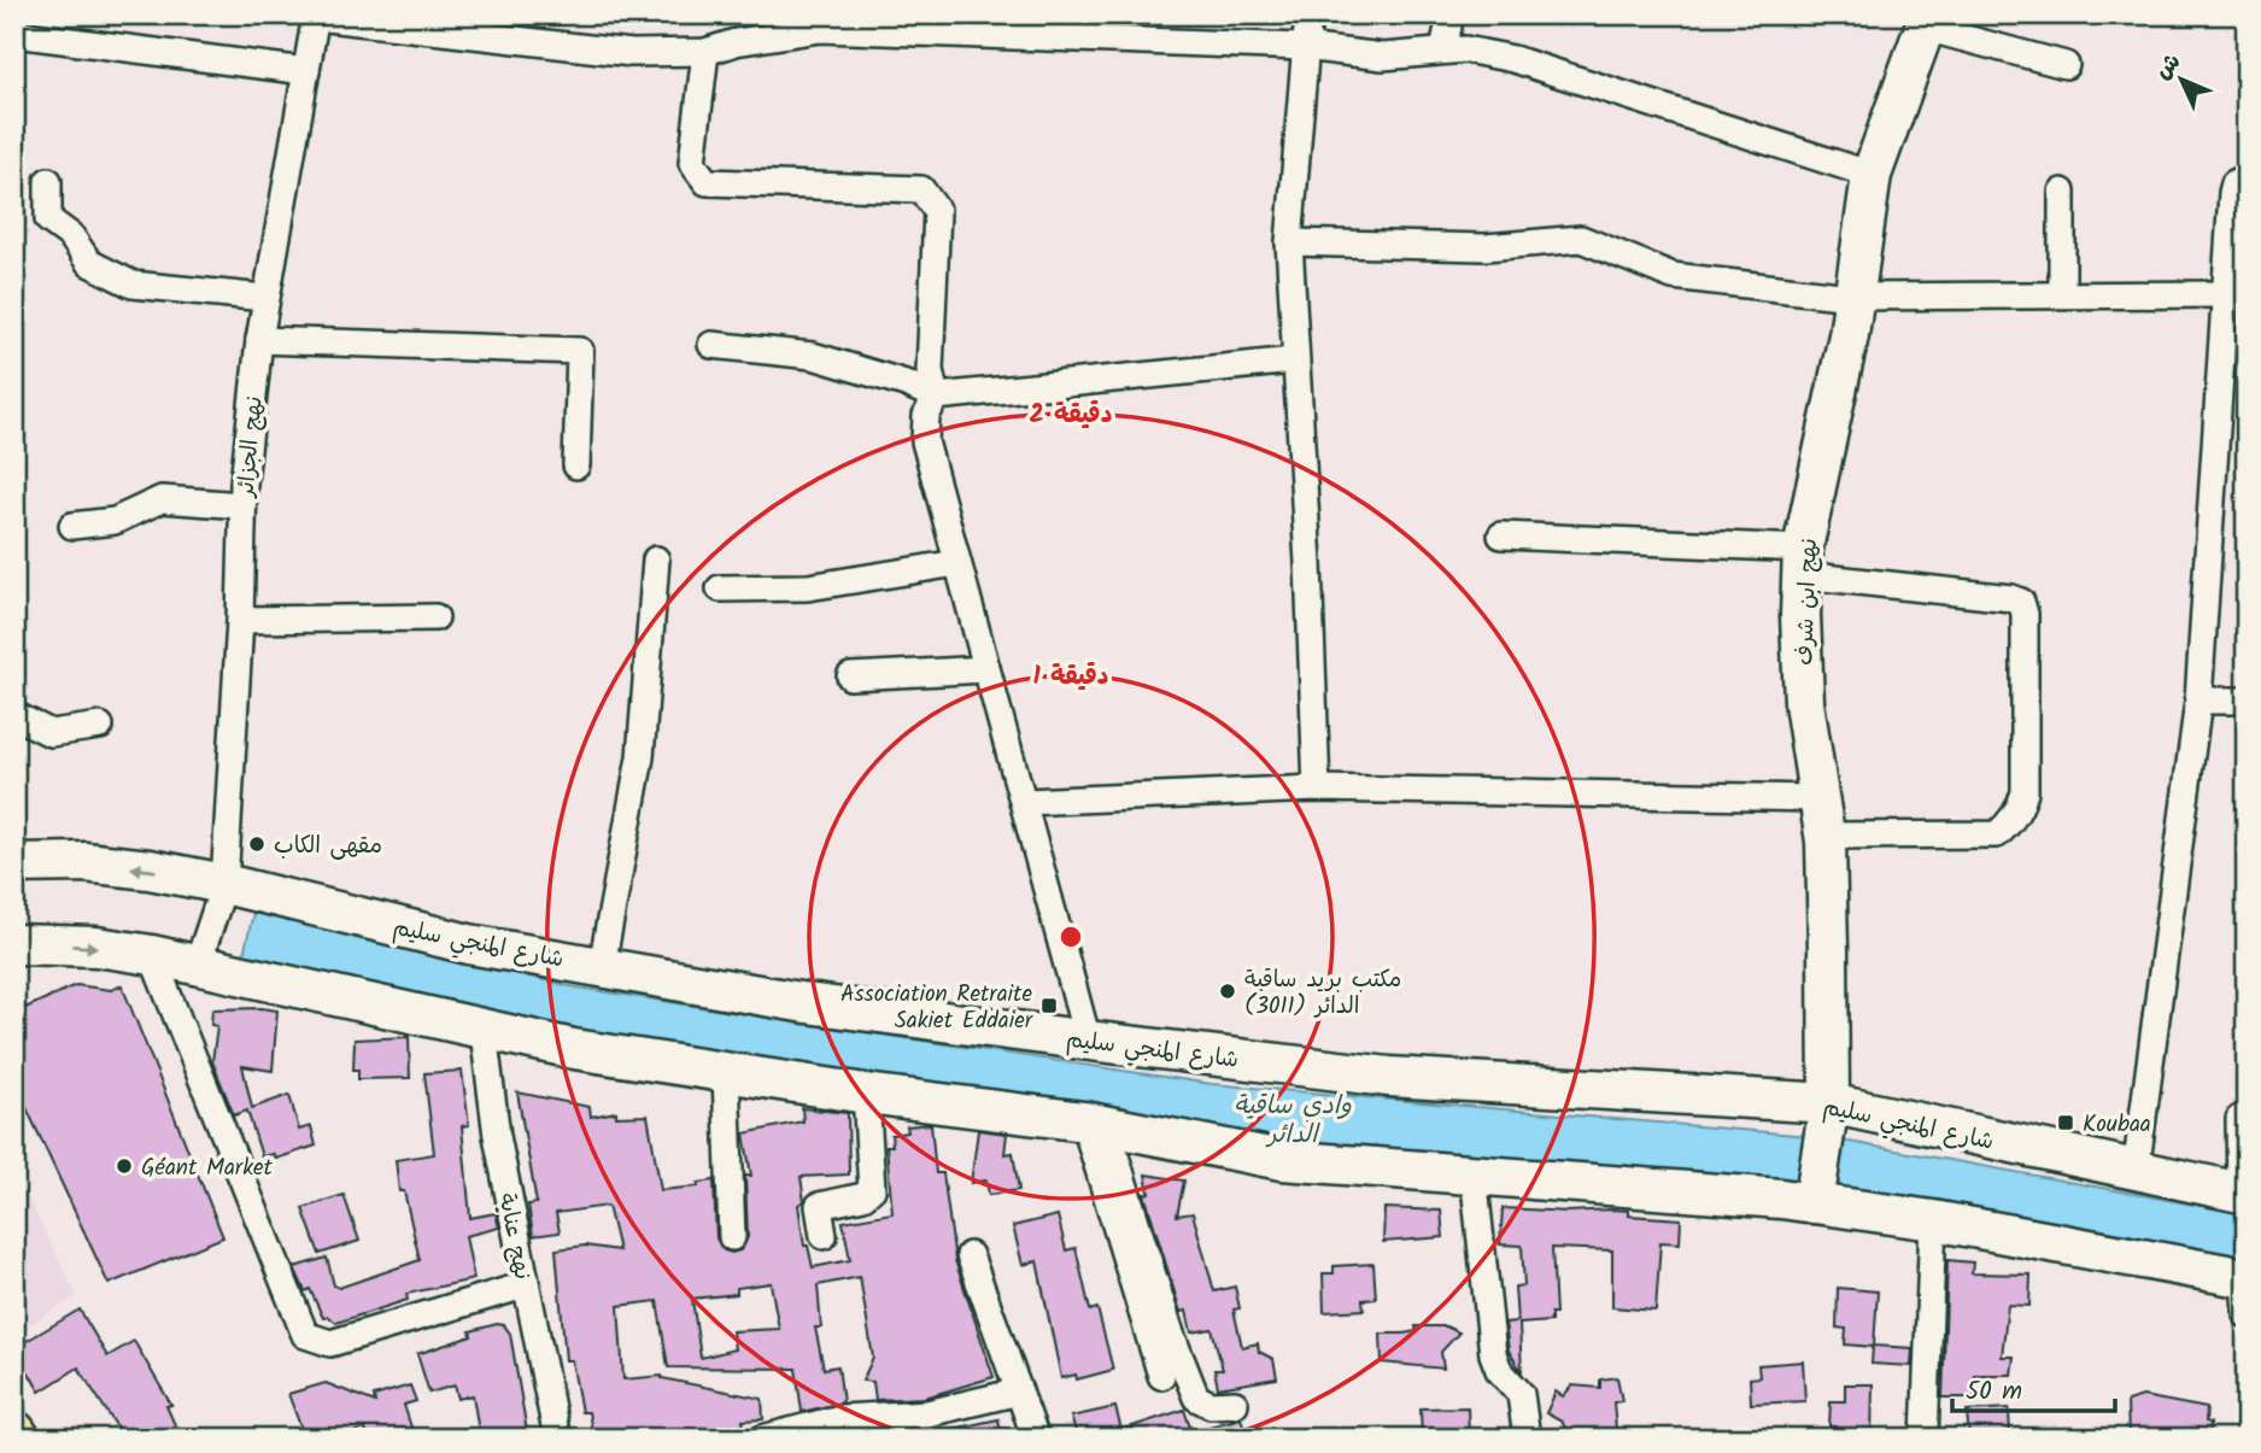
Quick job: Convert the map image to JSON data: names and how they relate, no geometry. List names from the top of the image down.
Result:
{
  "streets": {
    "main road": ["نهج ابن شرف", "شارع المنجي سليم"],
    "street": ["نهج الجزائر", "نهج عنابة"]
  },
  "crossings": [
    ["نهج الجزائر", "شارع المنجي سليم"],
    ["نهج ابن شرف", "شارع المنجي سليم"]
  ],
  "water": ["وادي ساقية الدائر"],
  "places": {
    "other": ["مقهى الكاب", "مكتب بريد ساقية الدائر (3011)", "Géant Market"],
    "transit": ["Association Retraite Sakiet Eddaier", "Koubaa"]
  },
  "scale_bar": "50 m",
  "north": "top left",
  "rings": ["2 دقيقة", "1 دقيقة"]
}
